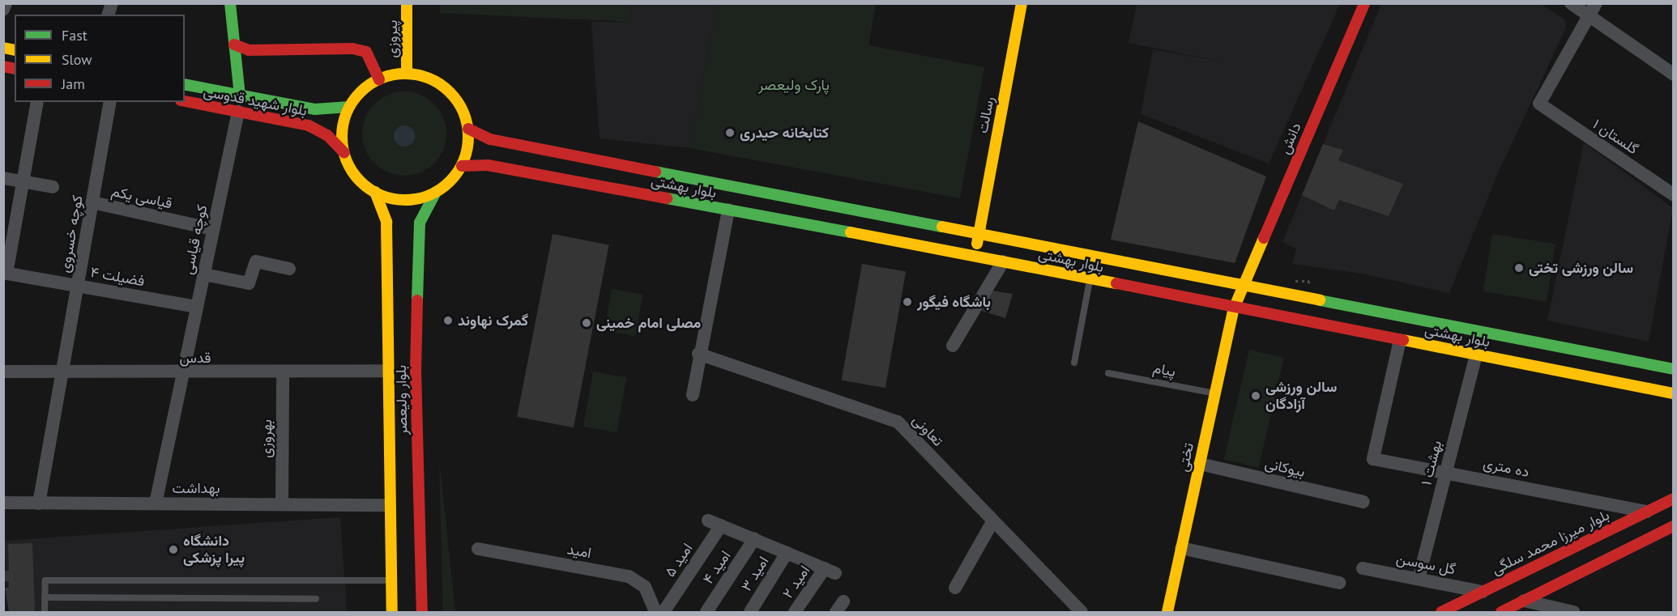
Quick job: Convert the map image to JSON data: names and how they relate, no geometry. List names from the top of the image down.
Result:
{
  "streets": {
    "main road": [
      "پیروزی",
      "بلوار شهید قدوسی",
      "رسالت",
      "دانش",
      "بلوار بهشتی",
      "بلوار ولیعصر",
      "تختی",
      "بلوار میرزا محمد سلگی"
    ],
    "street": [
      "گلستان ۱",
      "قیاسی یکم",
      "کوچه خسروی",
      "کوچه قیاسی",
      "فضیلت ۴",
      "قدس",
      "تعاونی",
      "بهروزی",
      "بهشت ۱",
      "بیوکانی",
      "ده متری",
      "بهداشت",
      "امید",
      "امید ۵",
      "گل سوسن",
      "امید ۴",
      "امید ۳",
      "امید ۲"
    ],
    "lane": ["پیام"]
  },
  "crossings": [
    ["پیروزی", "بلوار شهید قدوسی"],
    ["پیروزی", "بلوار بهشتی"],
    ["پیروزی", "بلوار ولیعصر"],
    ["بلوار شهید قدوسی", "بلوار بهشتی"],
    ["بلوار شهید قدوسی", "کوچه قیاسی"],
    ["بلوار شهید قدوسی", "بلوار ولیعصر"],
    ["رسالت", "بلوار بهشتی"],
    ["دانش", "بلوار بهشتی"],
    ["دانش", "تختی"],
    ["بلوار بهشتی", "بلوار ولیعصر"],
    ["بلوار بهشتی", "تختی"],
    ["بلوار بهشتی", "بهشت ۱"],
    ["بلوار بهشتی", "ده متری"],
    ["قیاسی یکم", "کوچه خسروی"],
    ["قیاسی یکم", "کوچه قیاسی"],
    ["کوچه خسروی", "فضیلت ۴"],
    ["کوچه خسروی", "قدس"],
    ["کوچه خسروی", "بهداشت"],
    ["کوچه قیاسی", "فضیلت ۴"],
    ["کوچه قیاسی", "قدس"],
    ["کوچه قیاسی", "بهداشت"],
    ["قدس", "بلوار ولیعصر"],
    ["قدس", "بهروزی"],
    ["پیام", "تختی"],
    ["بلوار ولیعصر", "بهداشت"],
    ["بهروزی", "بهداشت"],
    ["تختی", "بیوکانی"],
    ["بهشت ۱", "ده متری"],
    ["بهشت ۱", "گل سوسن"],
    ["ده متری", "بلوار میرزا محمد سلگی"],
    ["بلوار میرزا محمد سلگی", "گل سوسن"],
    ["امید ۳", "امید ۲"]
  ],
  "parks": ["پارک ولیعصر"],
  "places": [
    "کتابخانه حیدری",
    "سالن ورزشی تختی",
    "باشگاه فیگور",
    "گمرک نهاوند",
    "مصلی امام خمینی",
    "سالن ورزشی آزادگان",
    "دانشگاه پیرا پزشکی"
  ],
  "legend": ["Fast", "Slow", "Jam"]
}
